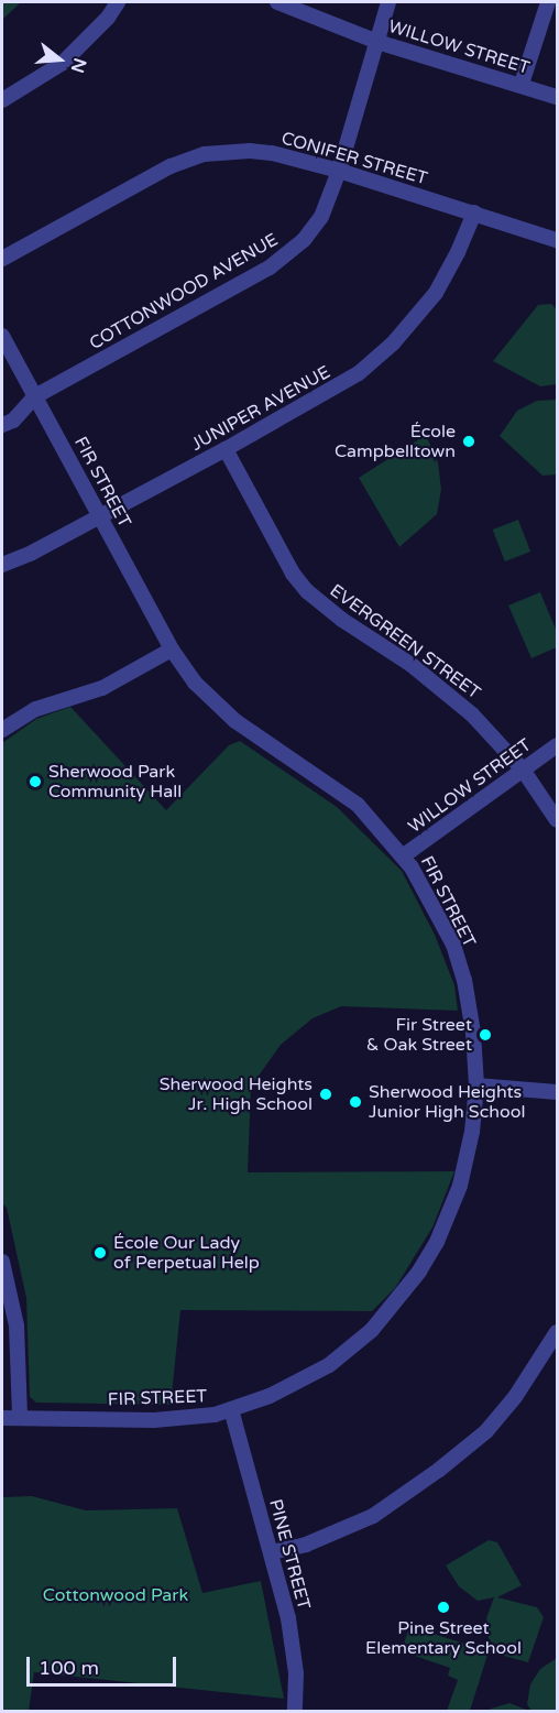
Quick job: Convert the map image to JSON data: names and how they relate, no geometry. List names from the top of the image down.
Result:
{
  "streets": {
    "street": [
      "WILLOW STREET",
      "CONIFER STREET",
      "COTTONWOOD AVENUE",
      "JUNIPER AVENUE",
      "FIR STREET",
      "EVERGREEN STREET",
      "PINE STREET"
    ]
  },
  "crossings": [
    ["WILLOW STREET", "COTTONWOOD AVENUE"],
    ["WILLOW STREET", "FIR STREET"],
    ["WILLOW STREET", "EVERGREEN STREET"],
    ["CONIFER STREET", "COTTONWOOD AVENUE"],
    ["CONIFER STREET", "JUNIPER AVENUE"],
    ["COTTONWOOD AVENUE", "FIR STREET"],
    ["JUNIPER AVENUE", "FIR STREET"],
    ["JUNIPER AVENUE", "EVERGREEN STREET"],
    ["FIR STREET", "PINE STREET"]
  ],
  "parks": ["Cottonwood Park"],
  "places": [
    "École Campbelltown",
    "Sherwood Park Community Hall",
    "Fir Street & Oak Street",
    "Sherwood Heights Jr. High School",
    "Sherwood Heights Junior High School",
    "École Our Lady of Perpetual Help",
    "Pine Street Elementary School"
  ],
  "scale_bar": "100 m",
  "north": "right"
}
